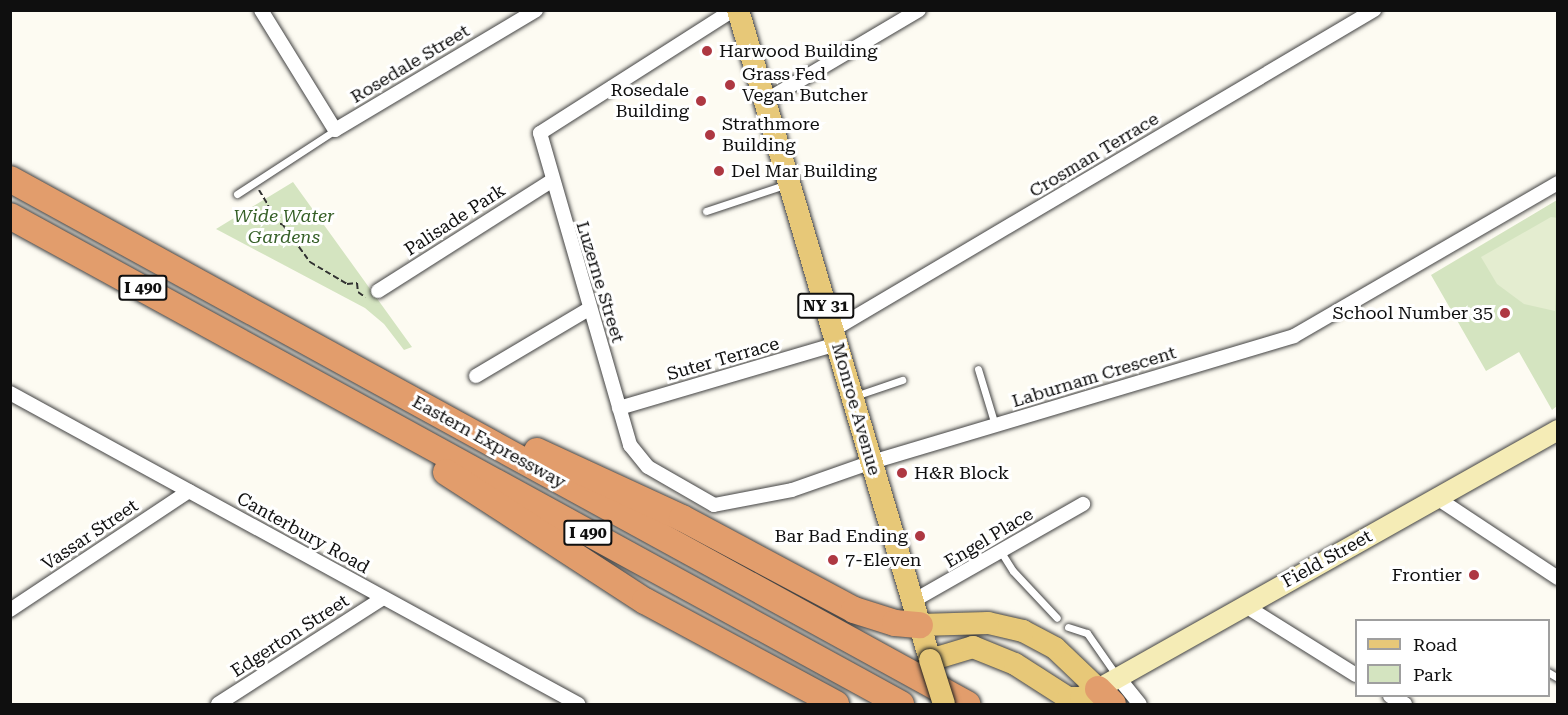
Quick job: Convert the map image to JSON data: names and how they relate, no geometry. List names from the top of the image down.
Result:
{
  "streets": {
    "highway": ["I 490", "Eastern Expressway"],
    "main road": ["NY 31", "Monroe Avenue"],
    "street": [
      "Rosedale Street",
      "Crosman Terrace",
      "Palisade Park",
      "Luzerne Street",
      "Suter Terrace",
      "Laburnam Crescent",
      "Canterbury Road",
      "Vassar Street",
      "Engel Place",
      "Field Street",
      "Edgerton Street"
    ]
  },
  "crossings": [
    ["Crosman Terrace", "Suter Terrace"],
    ["Crosman Terrace", "Monroe Avenue"],
    ["Palisade Park", "Luzerne Street"],
    ["Luzerne Street", "Suter Terrace"],
    ["Luzerne Street", "Laburnam Crescent"],
    ["Suter Terrace", "Monroe Avenue"],
    ["Laburnam Crescent", "Monroe Avenue"],
    ["Monroe Avenue", "Engel Place"],
    ["Canterbury Road", "Vassar Street"],
    ["Canterbury Road", "Edgerton Street"]
  ],
  "parks": ["Wide Water Gardens"],
  "places": [
    "Harwood Building",
    "Grass Fed Vegan Butcher",
    "Rosedale Building",
    "Strathmore Building",
    "Del Mar Building",
    "School Number 35",
    "H&R Block",
    "Bar Bad Ending",
    "7-Eleven",
    "Frontier"
  ],
  "legend": ["Road", "Park"]
}
